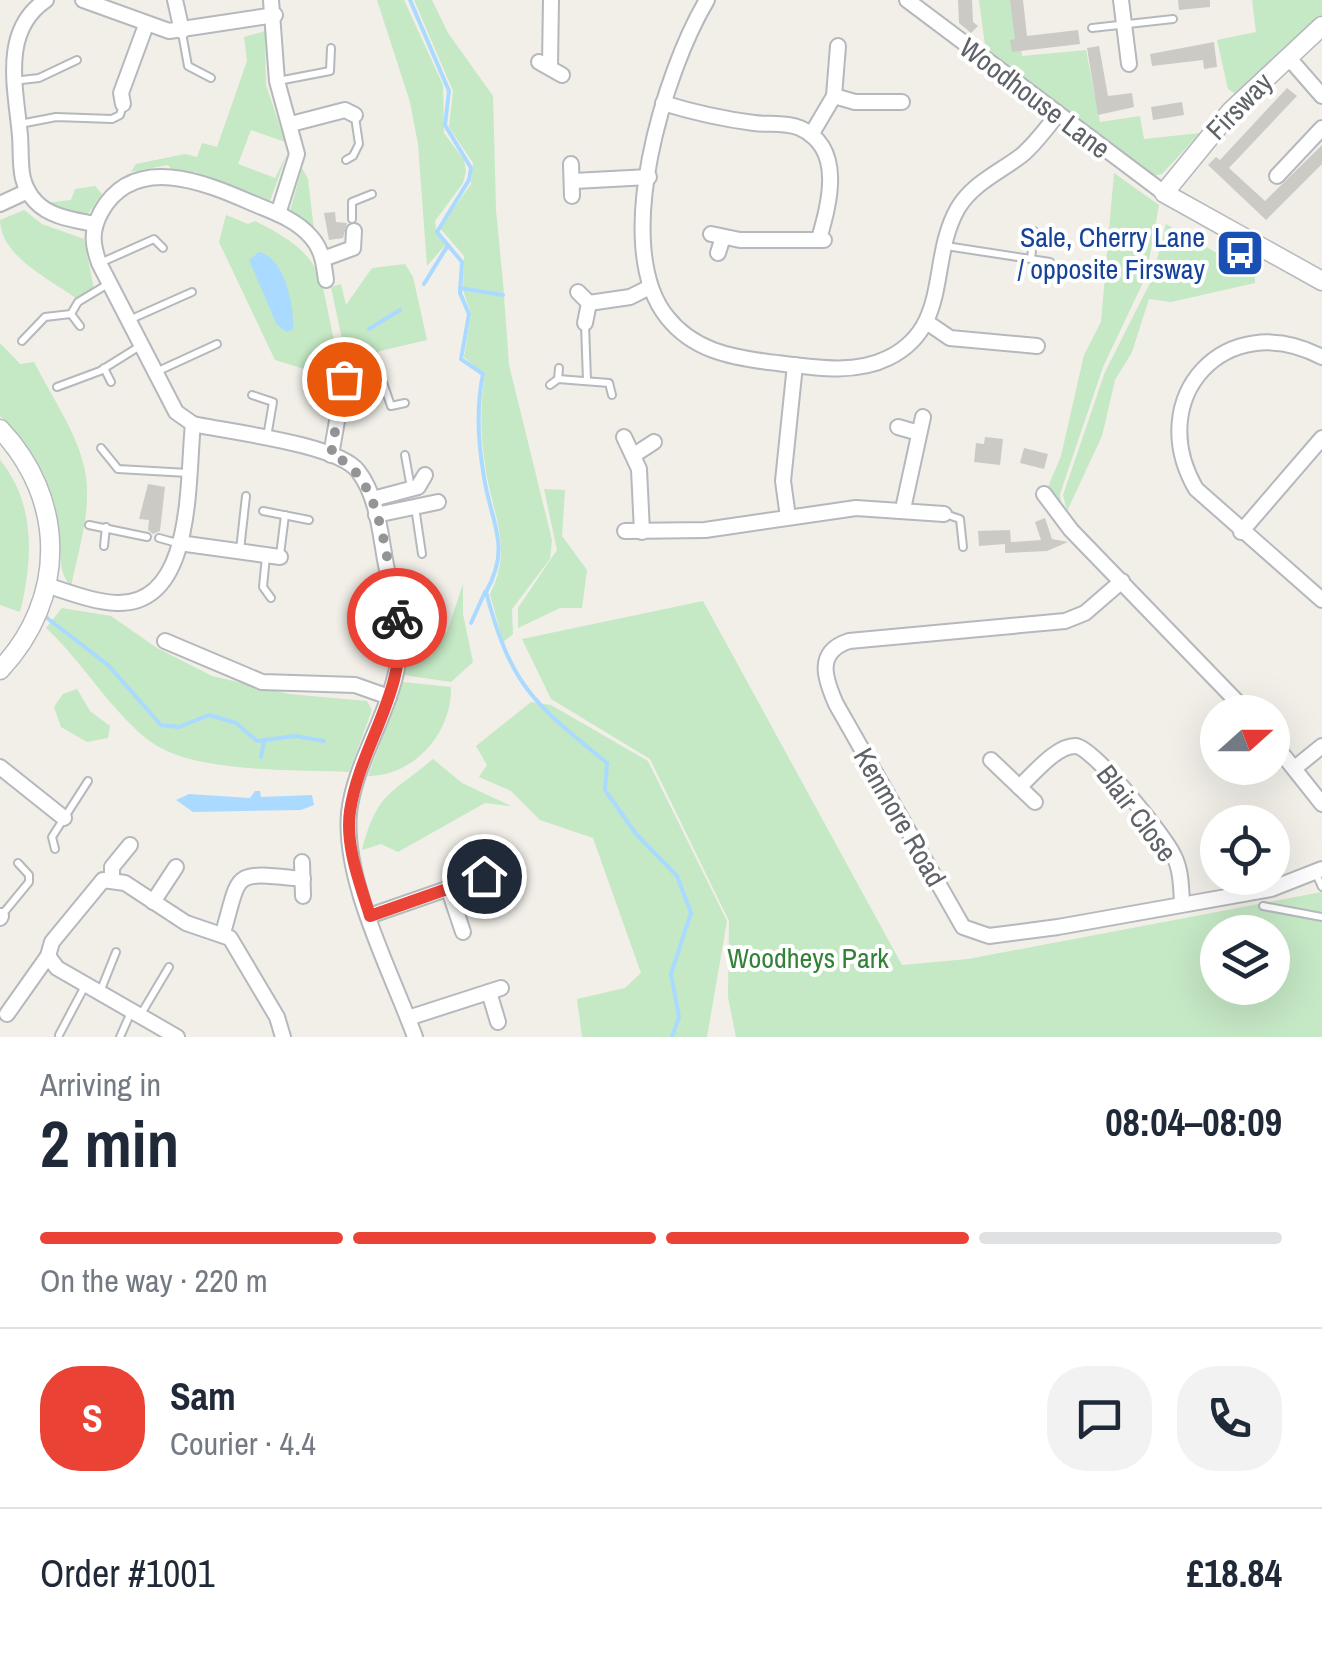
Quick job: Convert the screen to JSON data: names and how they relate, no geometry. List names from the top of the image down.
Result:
{
  "streets": {
    "street": [
      "Woodhouse Lane",
      "Firsway",
      "Blair Close",
      "Kenmore Road"
    ]
  },
  "crossings": [
    ["Woodhouse Lane", "Firsway"],
    ["Blair Close", "Kenmore Road"]
  ],
  "parks": ["Woodheys Park"],
  "places": {
    "bus stop": ["Sale, Cherry Lane / opposite Firsway"]
  },
  "north": "right",
  "page": {
    "heading": ["2 min", "Arriving in", "08:04–08:09"],
    "panel": [
      "Sam",
      "Courier · 4.4",
      "Order #1001",
      "£18.84"
    ],
    "bar": "On the way · 220 m",
    "round": "S"
  }
}
